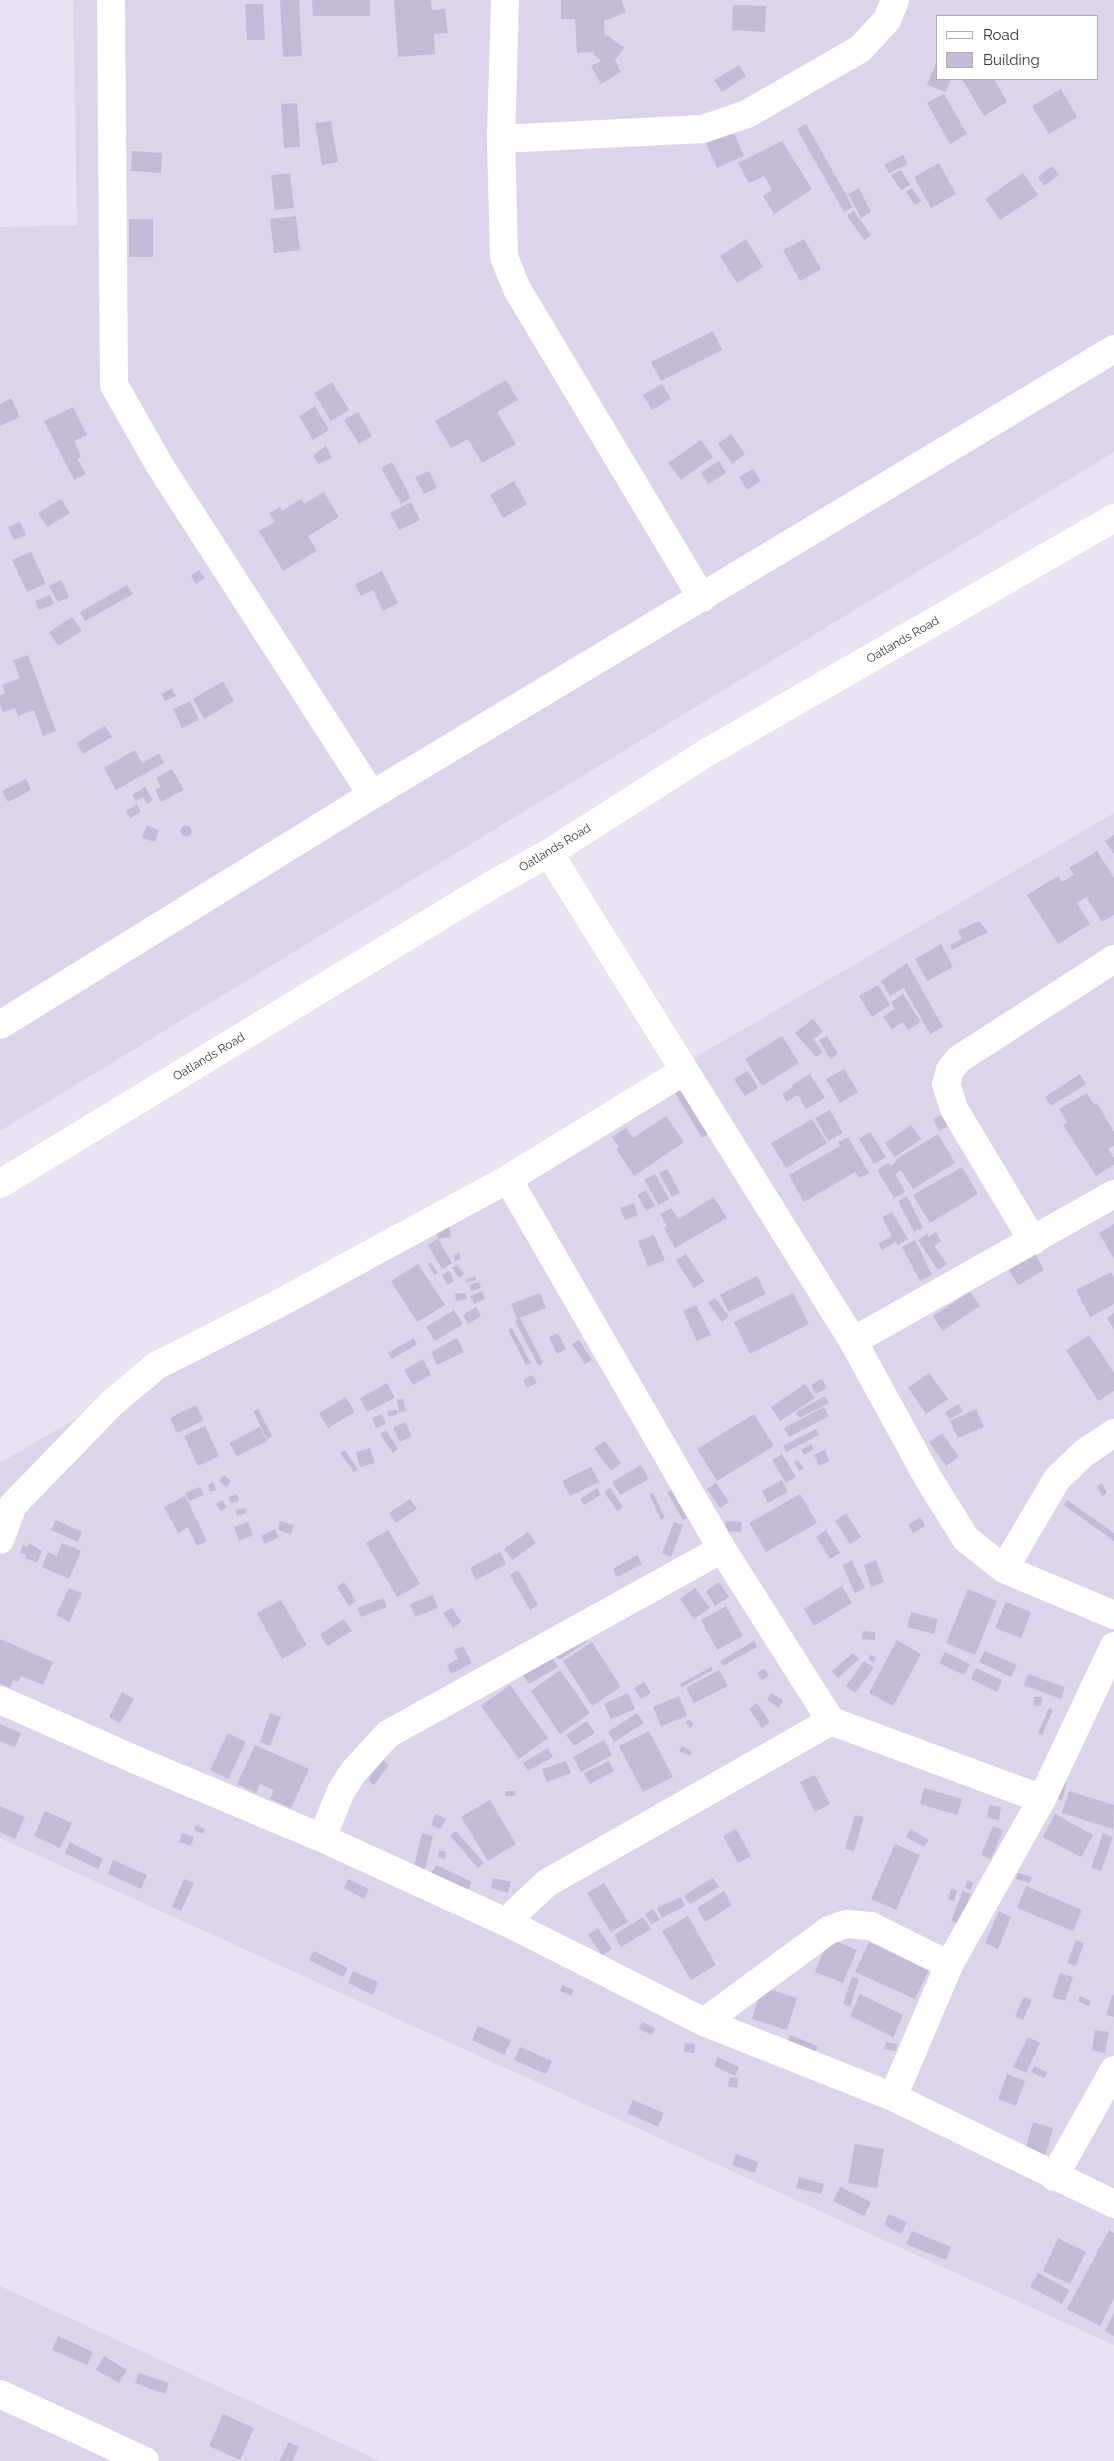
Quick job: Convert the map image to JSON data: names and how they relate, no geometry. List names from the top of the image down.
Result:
{
  "streets": {
    "street": ["Oatlands Road"]
  },
  "legend": ["Road", "Building"]
}
